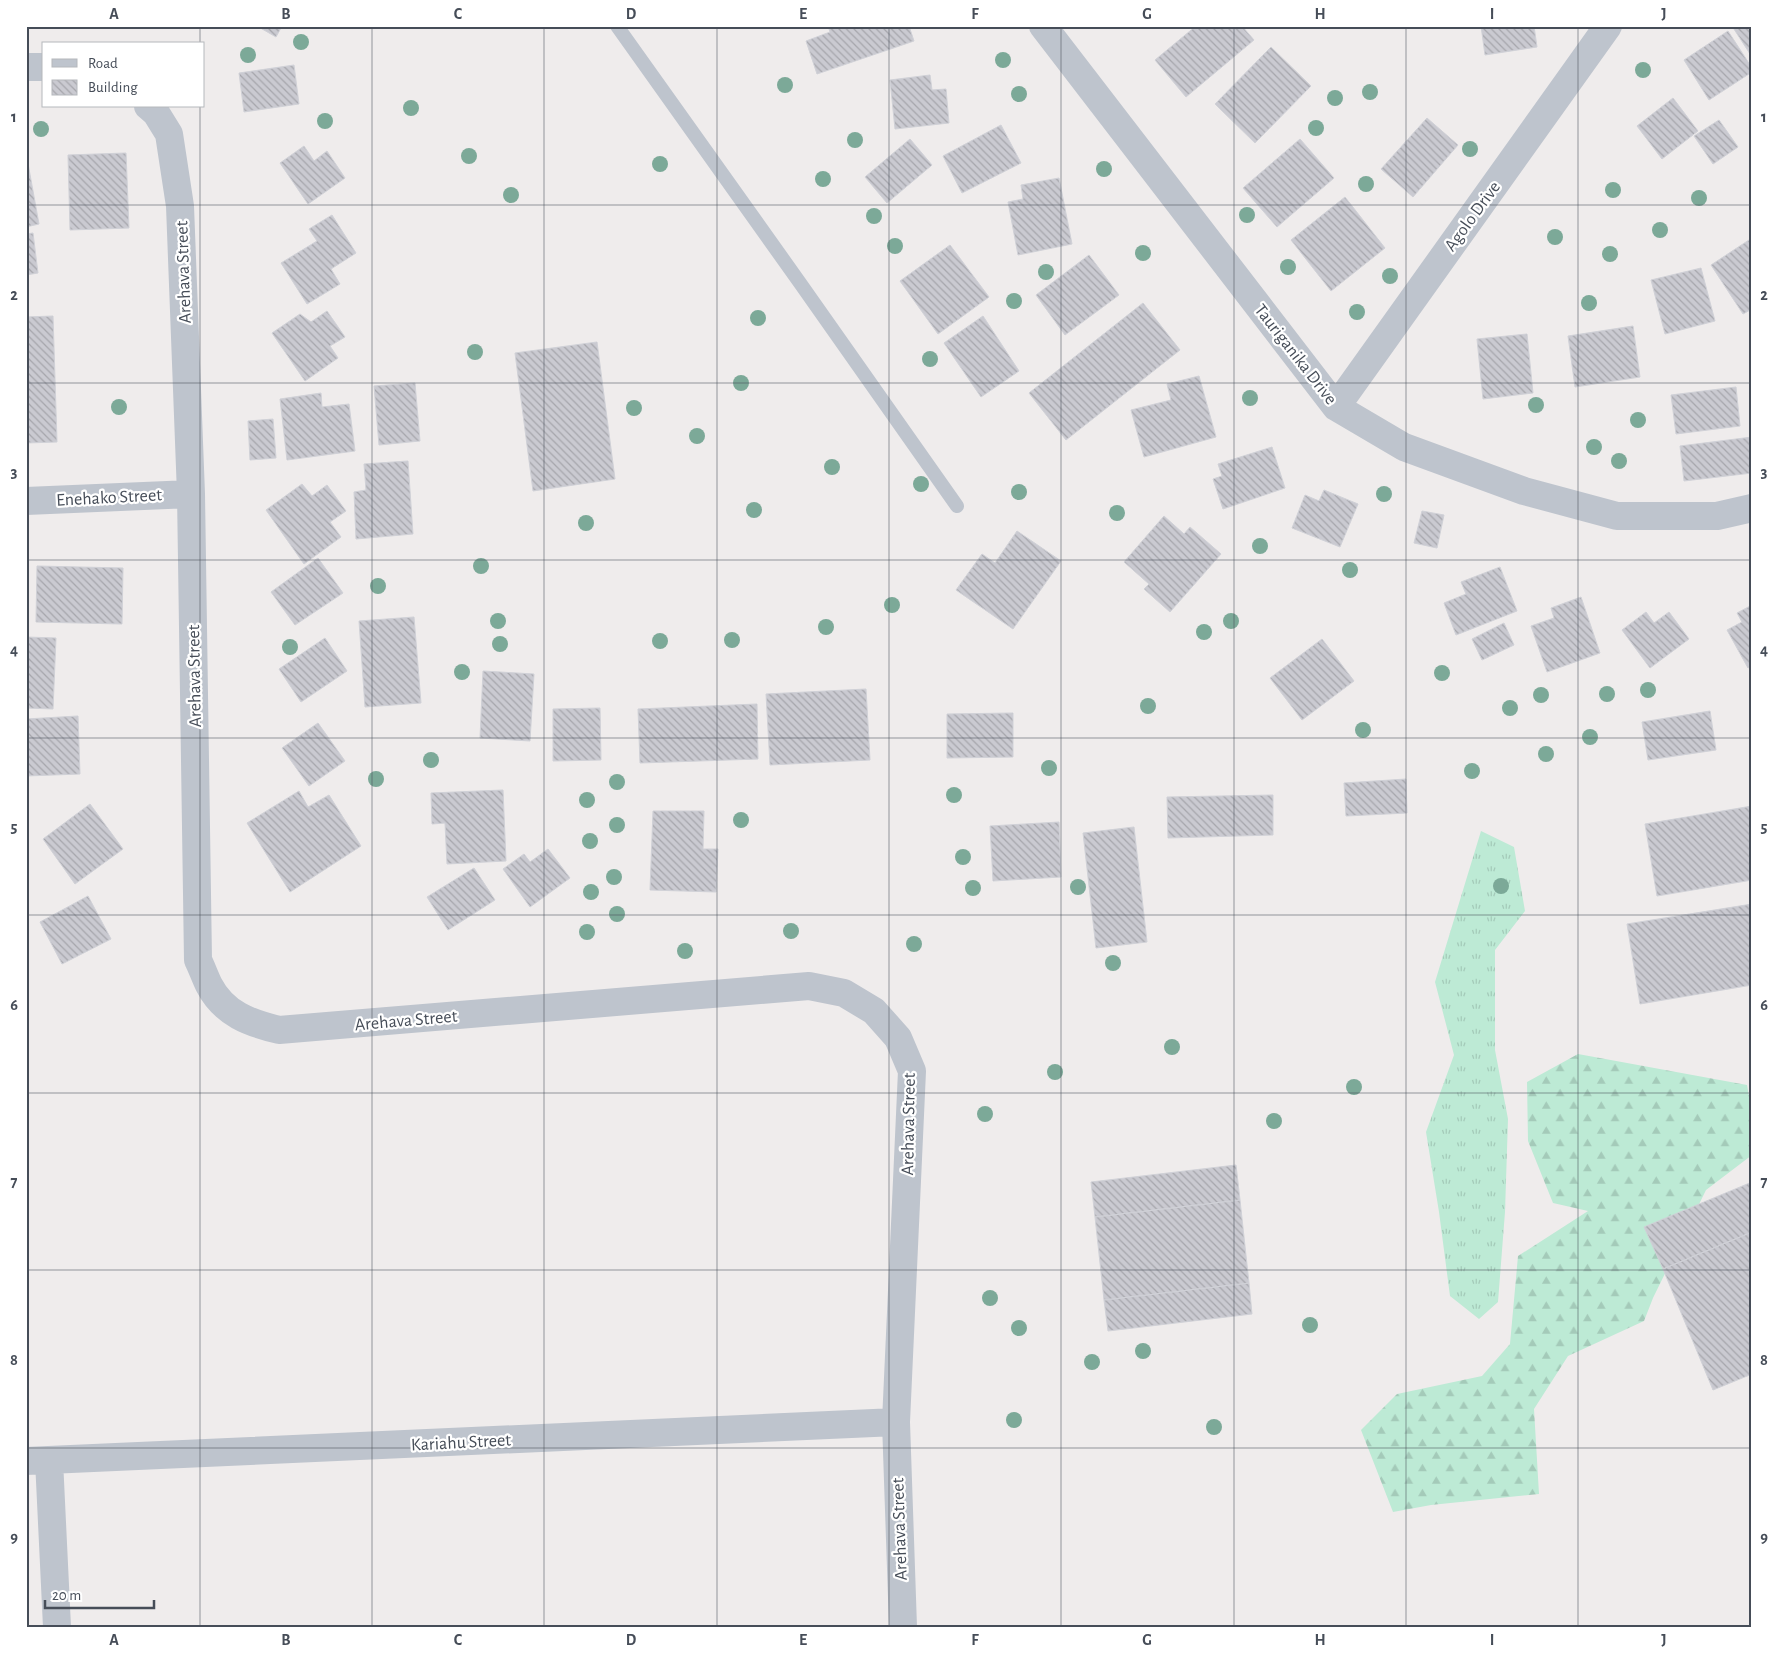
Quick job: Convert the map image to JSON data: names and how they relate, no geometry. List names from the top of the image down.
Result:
{
  "streets": {
    "street": [
      "Agolo Drive",
      "Arehava Street",
      "Tauriganika Drive",
      "Enehako Street",
      "Kariahu Street"
    ]
  },
  "crossings": [
    ["Agolo Drive", "Tauriganika Drive"],
    ["Arehava Street", "Enehako Street"],
    ["Arehava Street", "Kariahu Street"]
  ],
  "legend": ["Road", "Building"],
  "scale_bar": "20 m",
  "grid": {
    "columns": [
      "A",
      "B",
      "C",
      "D",
      "E",
      "F",
      "G",
      "H",
      "I",
      "J"
    ],
    "rows": [
      "1",
      "2",
      "3",
      "4",
      "5",
      "6",
      "7",
      "8",
      "9"
    ]
  }
}
